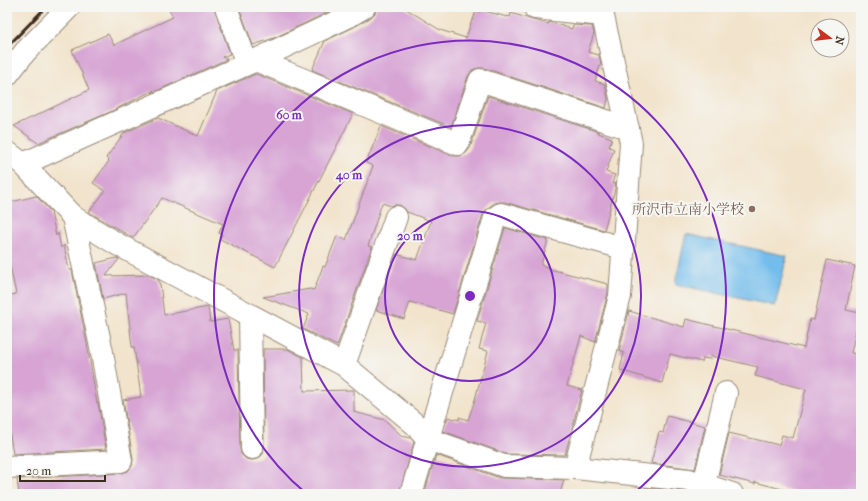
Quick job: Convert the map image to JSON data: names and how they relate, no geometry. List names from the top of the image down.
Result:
{
  "places": ["所沢市立南小学校"],
  "scale_bar": "20 m",
  "north": "right",
  "rings": ["60 m", "40 m", "20 m"]
}
